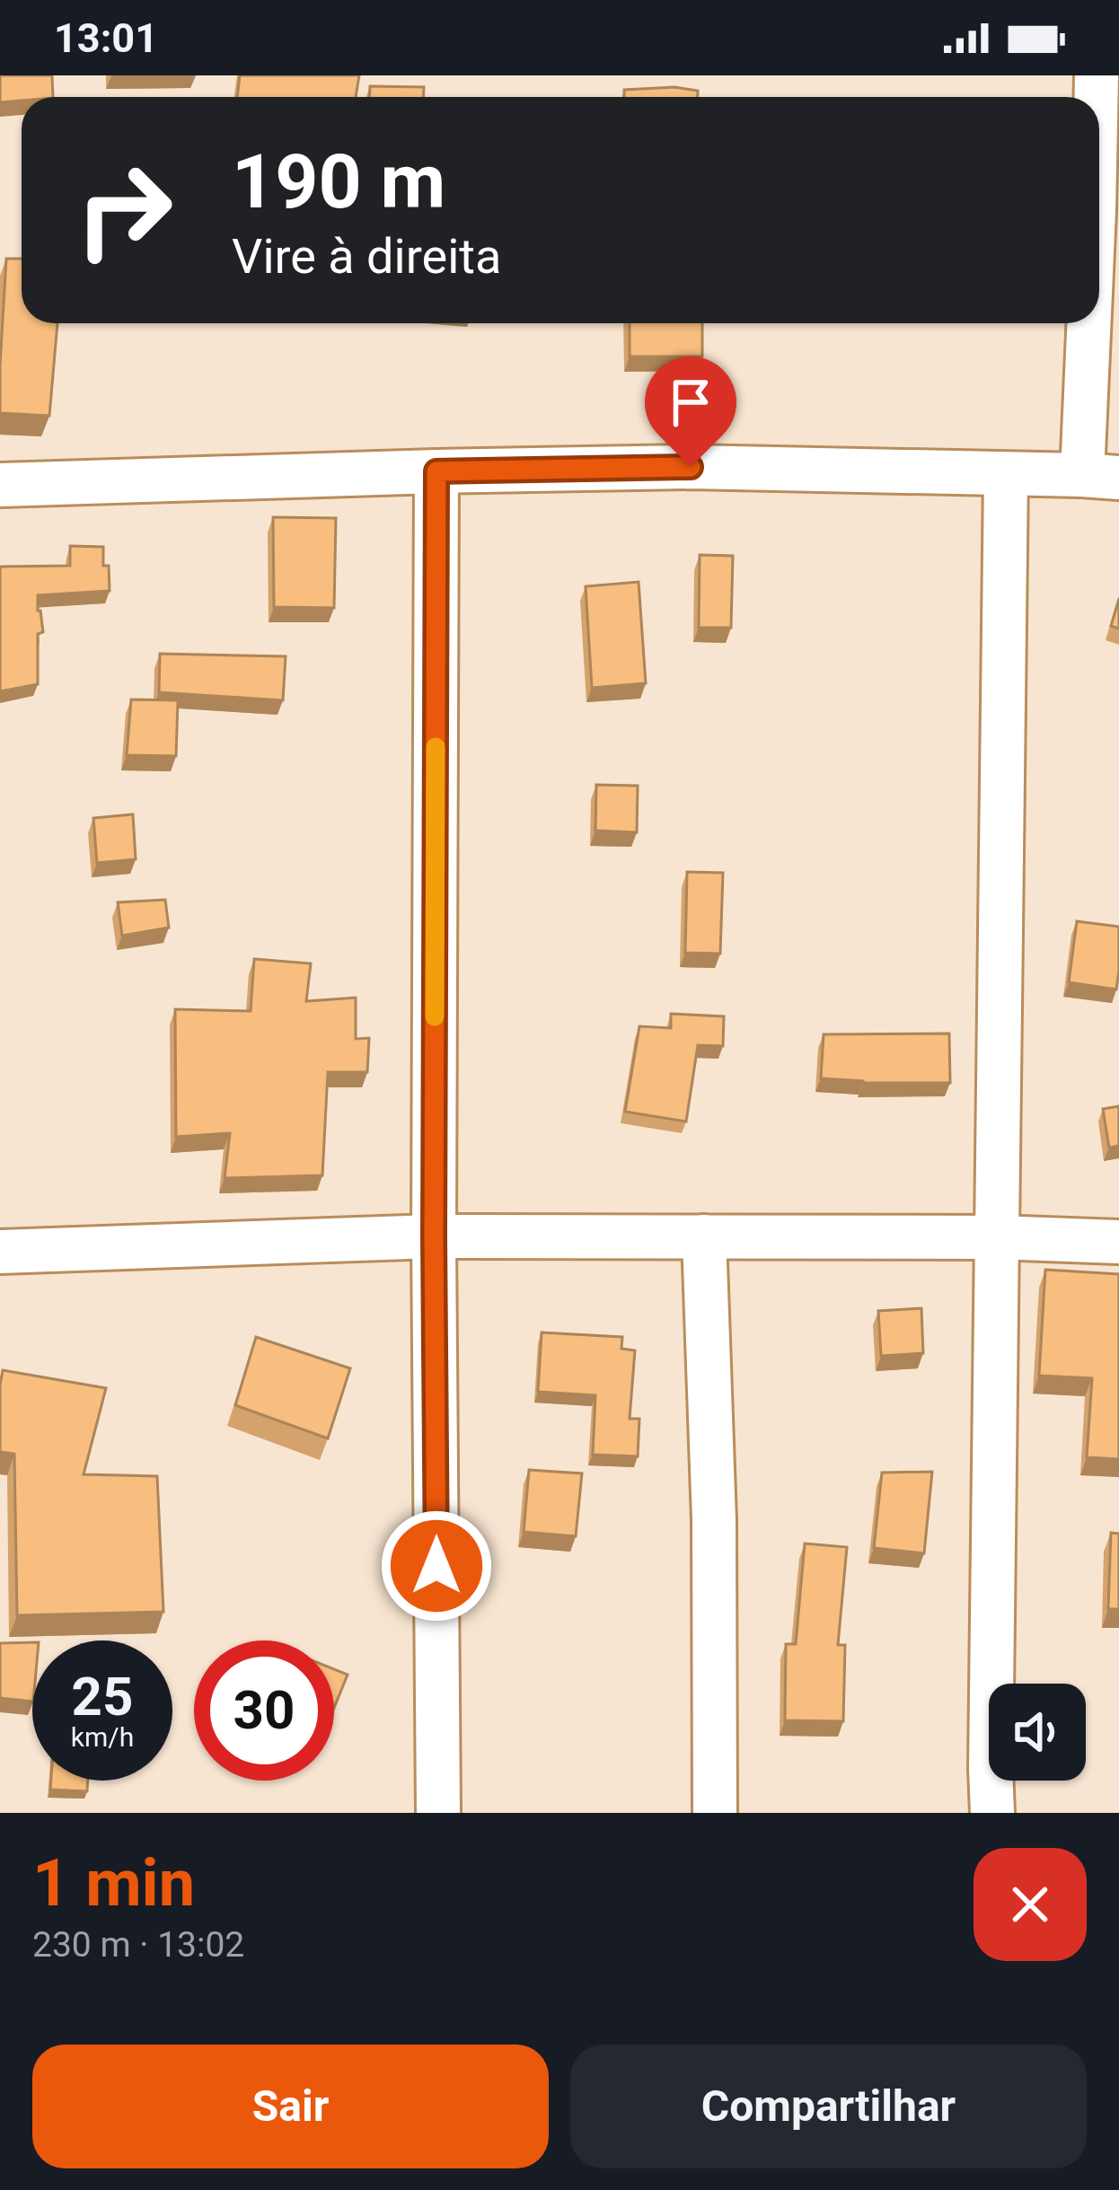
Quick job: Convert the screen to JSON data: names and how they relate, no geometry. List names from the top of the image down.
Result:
{
  "page": {
    "status": "13:01",
    "turn": ["190 m", "Vire à direita"],
    "speed": "25 km/h",
    "limit": "30",
    "heading": ["1 min", "230 m · 13:02"],
    "buttons": ["Sair", "Compartilhar"]
  }
}
